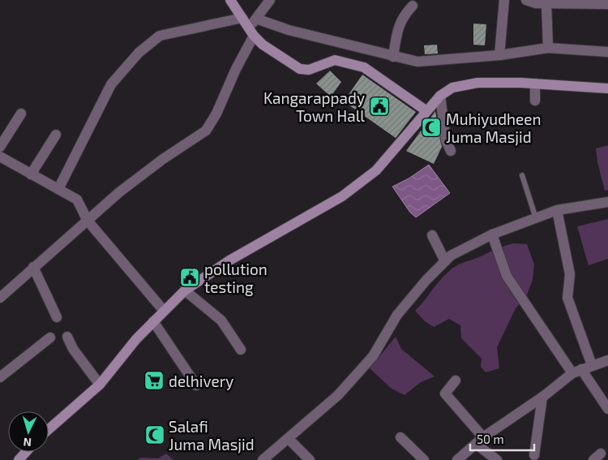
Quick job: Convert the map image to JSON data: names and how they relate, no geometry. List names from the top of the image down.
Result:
{
  "places": {
    "public building": ["Kangarappady Town Hall", "pollution testing"],
    "mosque": ["Muhiyudheen Juma Masjid", "Salafi Juma Masjid"],
    "supermarket": ["delhivery"]
  },
  "scale_bar": "50 m",
  "north": "bottom"
}
